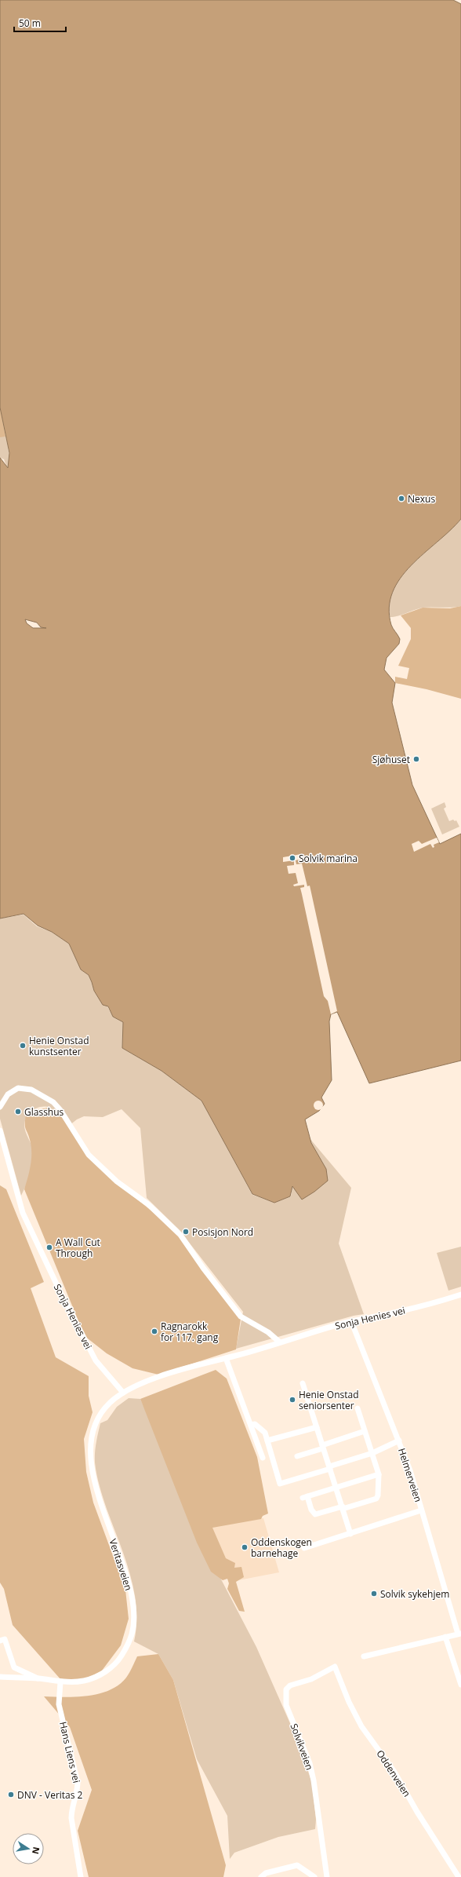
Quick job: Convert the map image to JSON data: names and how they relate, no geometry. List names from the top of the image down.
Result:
{
  "streets": {
    "street": [
      "Sonja Henies vei",
      "Helmerveien",
      "Veritasveien",
      "Solvikveien",
      "Hans Liens vei",
      "Oddenveien"
    ]
  },
  "crossings": [
    ["Sonja Henies vei", "Helmerveien"],
    ["Sonja Henies vei", "Veritasveien"],
    ["Veritasveien", "Hans Liens vei"],
    ["Solvikveien", "Oddenveien"]
  ],
  "places": [
    "Nexus",
    "Sjøhuset",
    "Solvik marina",
    "Henie Onstad kunstsenter",
    "Glasshus",
    "Posisjon Nord",
    "A Wall Cut Through",
    "Ragnarokk for 117. gang",
    "Henie Onstad seniorsenter",
    "Oddenskogen barnehage",
    "Solvik sykehjem",
    "DNV - Veritas 2"
  ],
  "scale_bar": "50 m",
  "north": "right"
}
